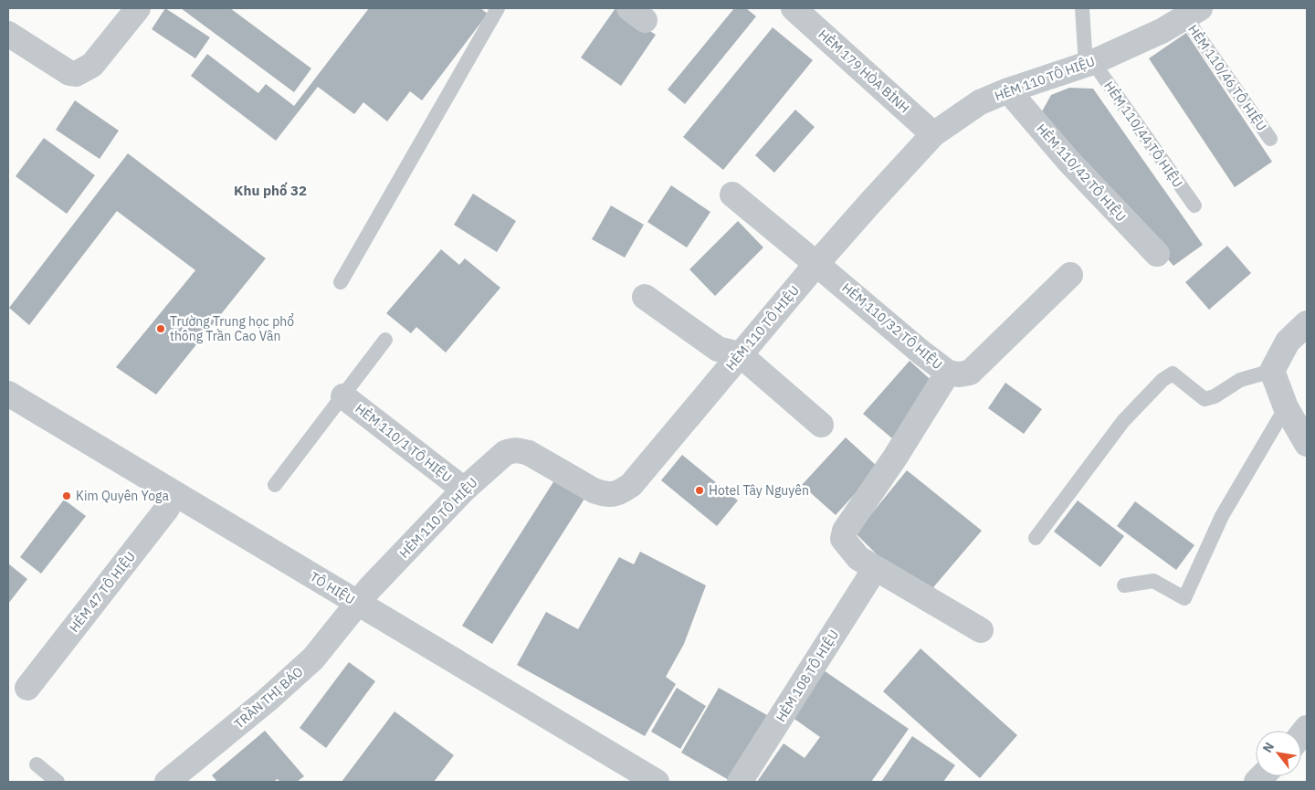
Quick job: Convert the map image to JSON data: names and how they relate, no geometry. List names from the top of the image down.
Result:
{
  "streets": {
    "street": [
      "HẺM 179 HÒA BÌNH",
      "HẺM 110 TÔ HIỆU",
      "HẺM 110/42 TÔ HIỆU",
      "HẺM 110/32 TÔ HIỆU",
      "HẺM 110/1 TÔ HIỆU",
      "TÔ HIỆU",
      "HẺM 47 TÔ HIỆU",
      "HẺM 108 TÔ HIỆU",
      "TRẦN THỊ BÁO"
    ],
    "lane": ["HẺM 110/46 TÔ HIỆU", "HẺM 110/44 TÔ HIỆU"]
  },
  "crossings": [
    ["HẺM 179 HÒA BÌNH", "HẺM 110 TÔ HIỆU"],
    ["HẺM 110/46 TÔ HIỆU", "HẺM 110 TÔ HIỆU"],
    ["HẺM 110 TÔ HIỆU", "HẺM 110/44 TÔ HIỆU"],
    ["HẺM 110 TÔ HIỆU", "HẺM 110/42 TÔ HIỆU"],
    ["HẺM 110 TÔ HIỆU", "HẺM 110/32 TÔ HIỆU"],
    ["HẺM 110 TÔ HIỆU", "HẺM 110/1 TÔ HIỆU"],
    ["HẺM 110 TÔ HIỆU", "TÔ HIỆU"],
    ["HẺM 110 TÔ HIỆU", "TRẦN THỊ BÁO"],
    ["TÔ HIỆU", "HẺM 47 TÔ HIỆU"],
    ["TÔ HIỆU", "TRẦN THỊ BÁO"]
  ],
  "districts": ["Khu phố 32"],
  "places": ["Trường Trung học phổ thông Trần Cao Vân", "Hotel Tây Nguyên", "Kim Quyên Yoga"],
  "north": "top left"
}
